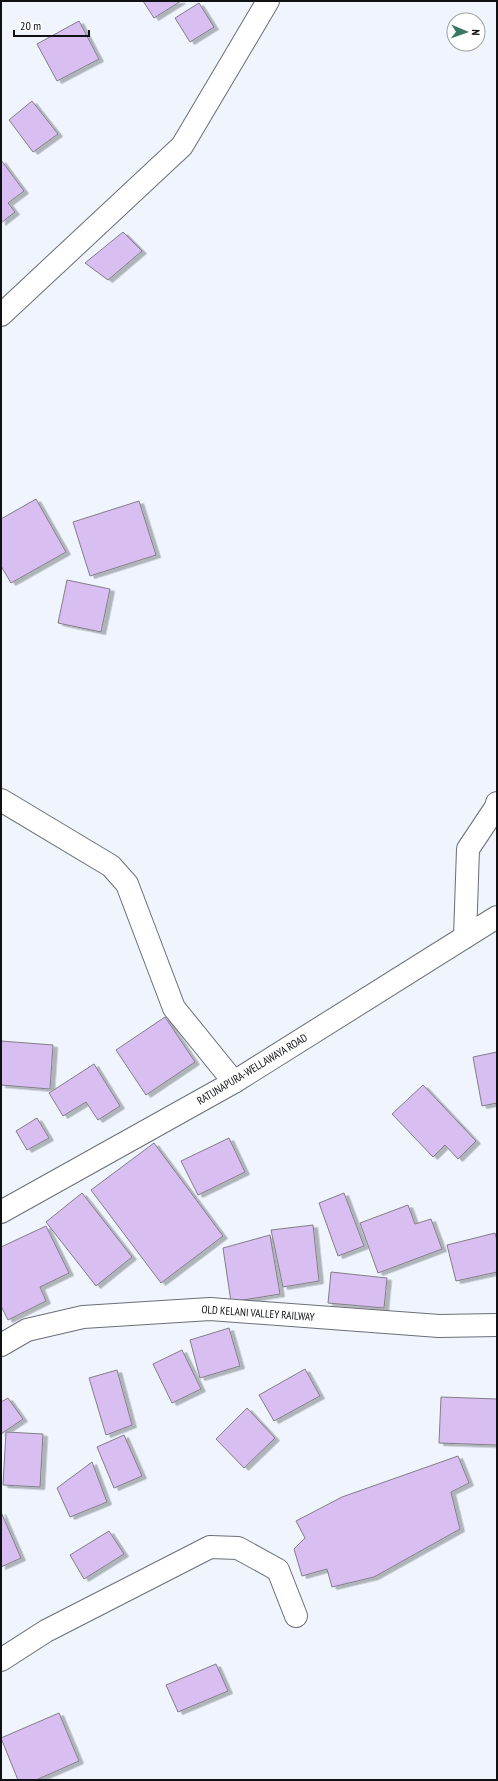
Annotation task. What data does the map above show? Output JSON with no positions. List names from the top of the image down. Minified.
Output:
{"streets":{"main road":["RATUNAPURA-WELLAWAYA ROAD","OLD KELANI VALLEY RAILWAY"]},"scale_bar":"20 m","north":"right"}
